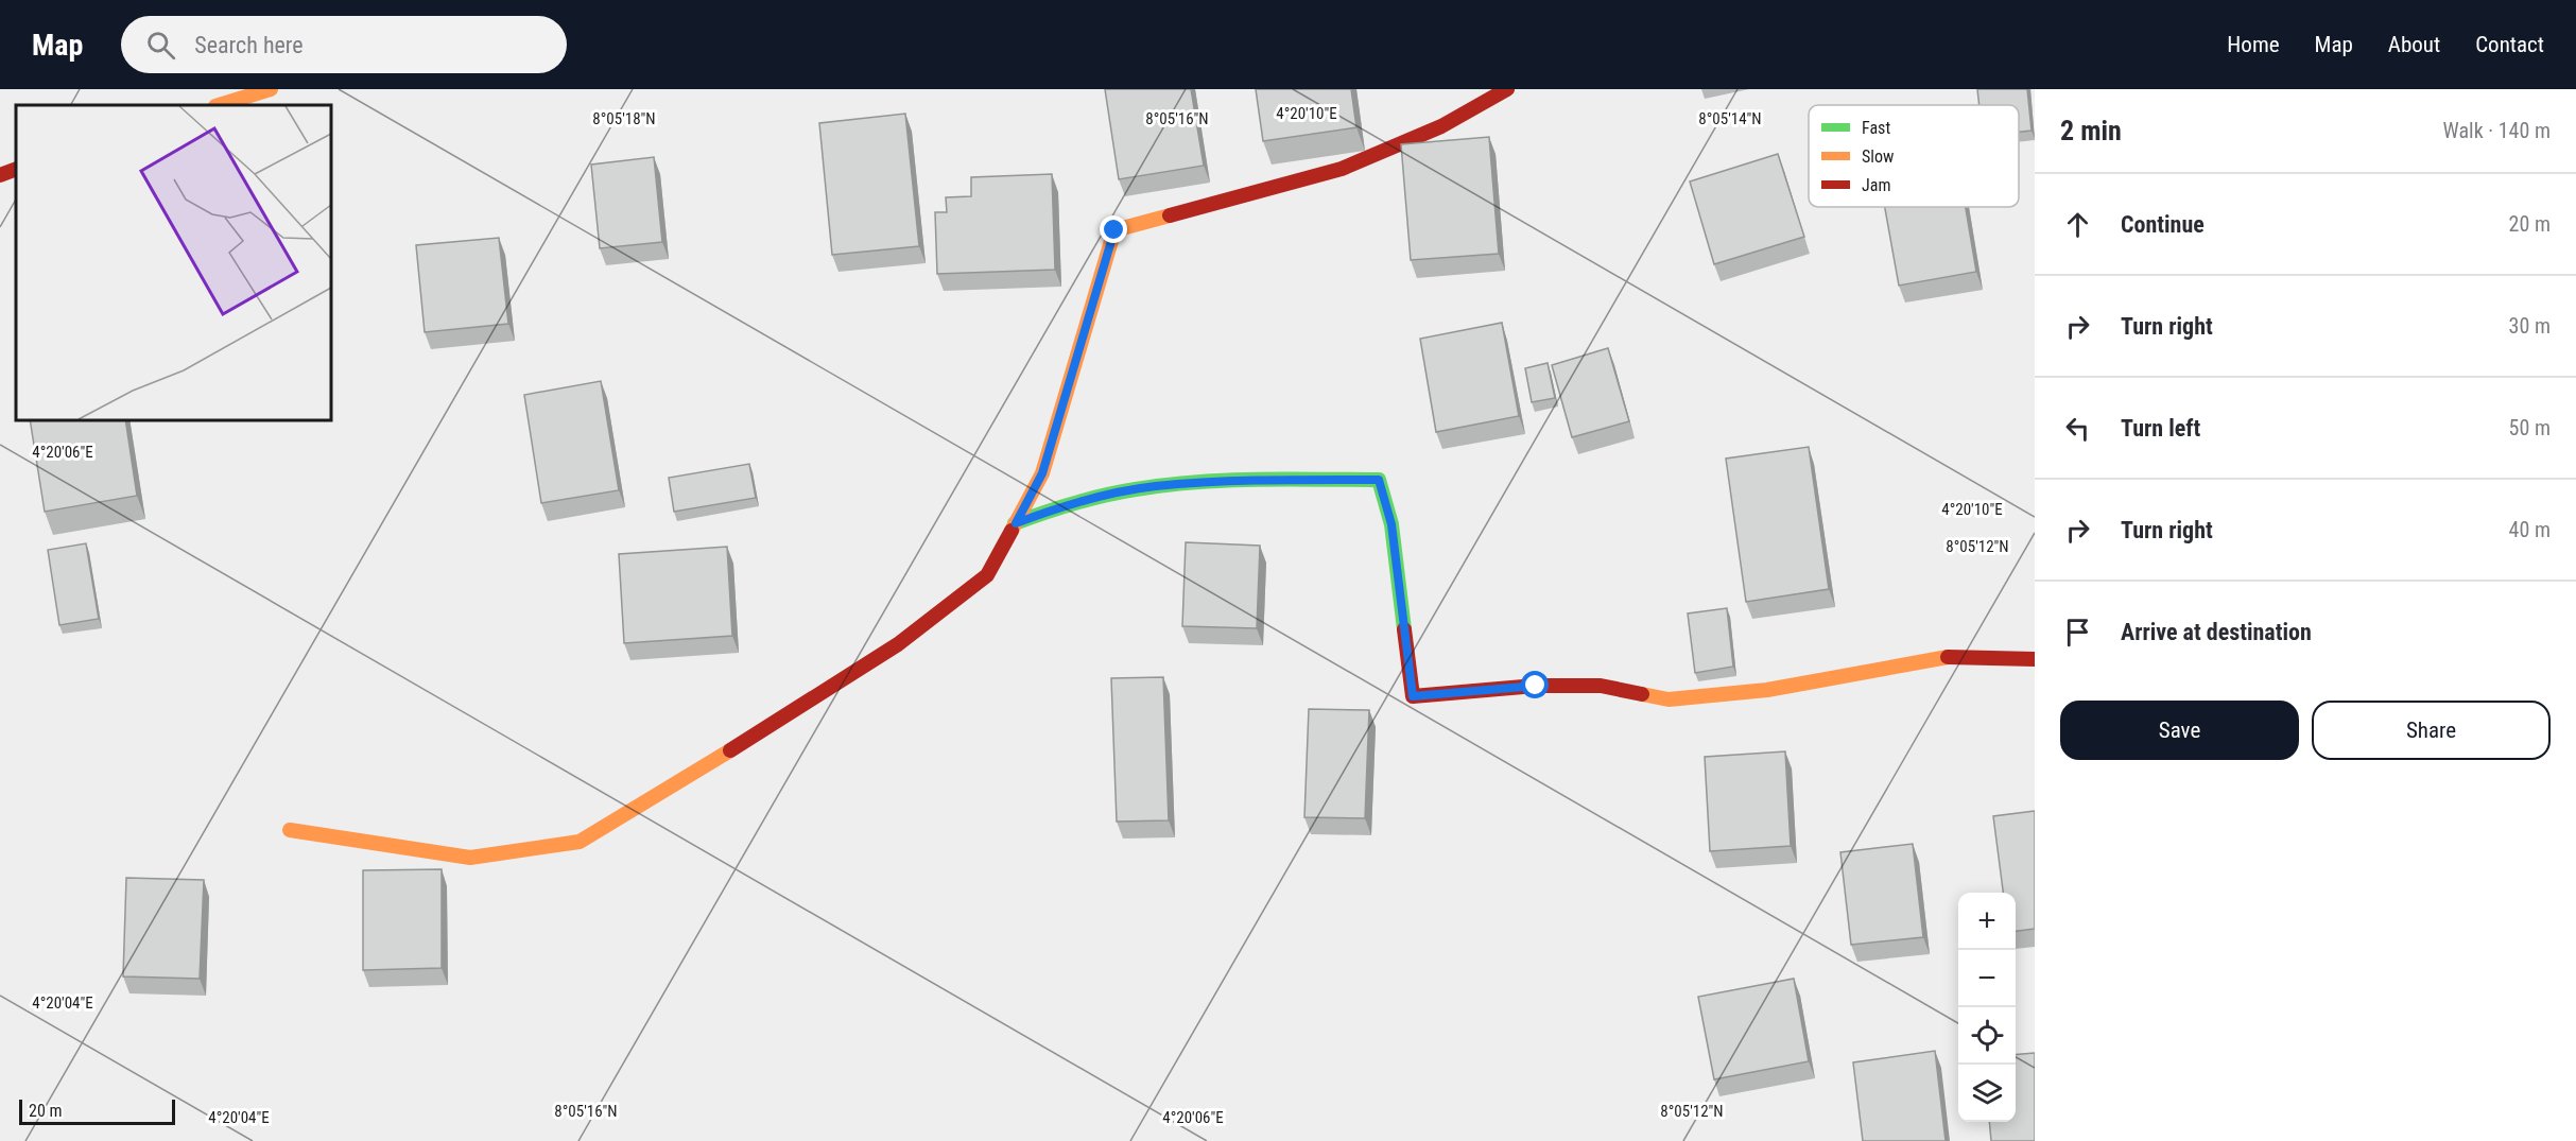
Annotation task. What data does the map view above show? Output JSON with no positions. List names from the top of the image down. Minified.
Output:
{"legend":["Fast","Slow","Jam"],"scale_bar":"20 m","page":{"header":"Map","search":"Search here","nav":["Home","Map","About","Contact"],"heading":["2 min","Walk · 140 m"],"list":[["Continue","20 m"],["Turn right","30 m"],["Turn left","50 m"],["Turn right","40 m"],"Arrive at destination"],"buttons":["Save","Share"],"map_buttons":["+","−"],"scale":"20 m"},"coordinates":["4°20'10\"E","8°05'18\"N","8°05'16\"N","8°05'14\"N","4°20'06\"E","8°05'12\"N","4°20'04\"E"]}
